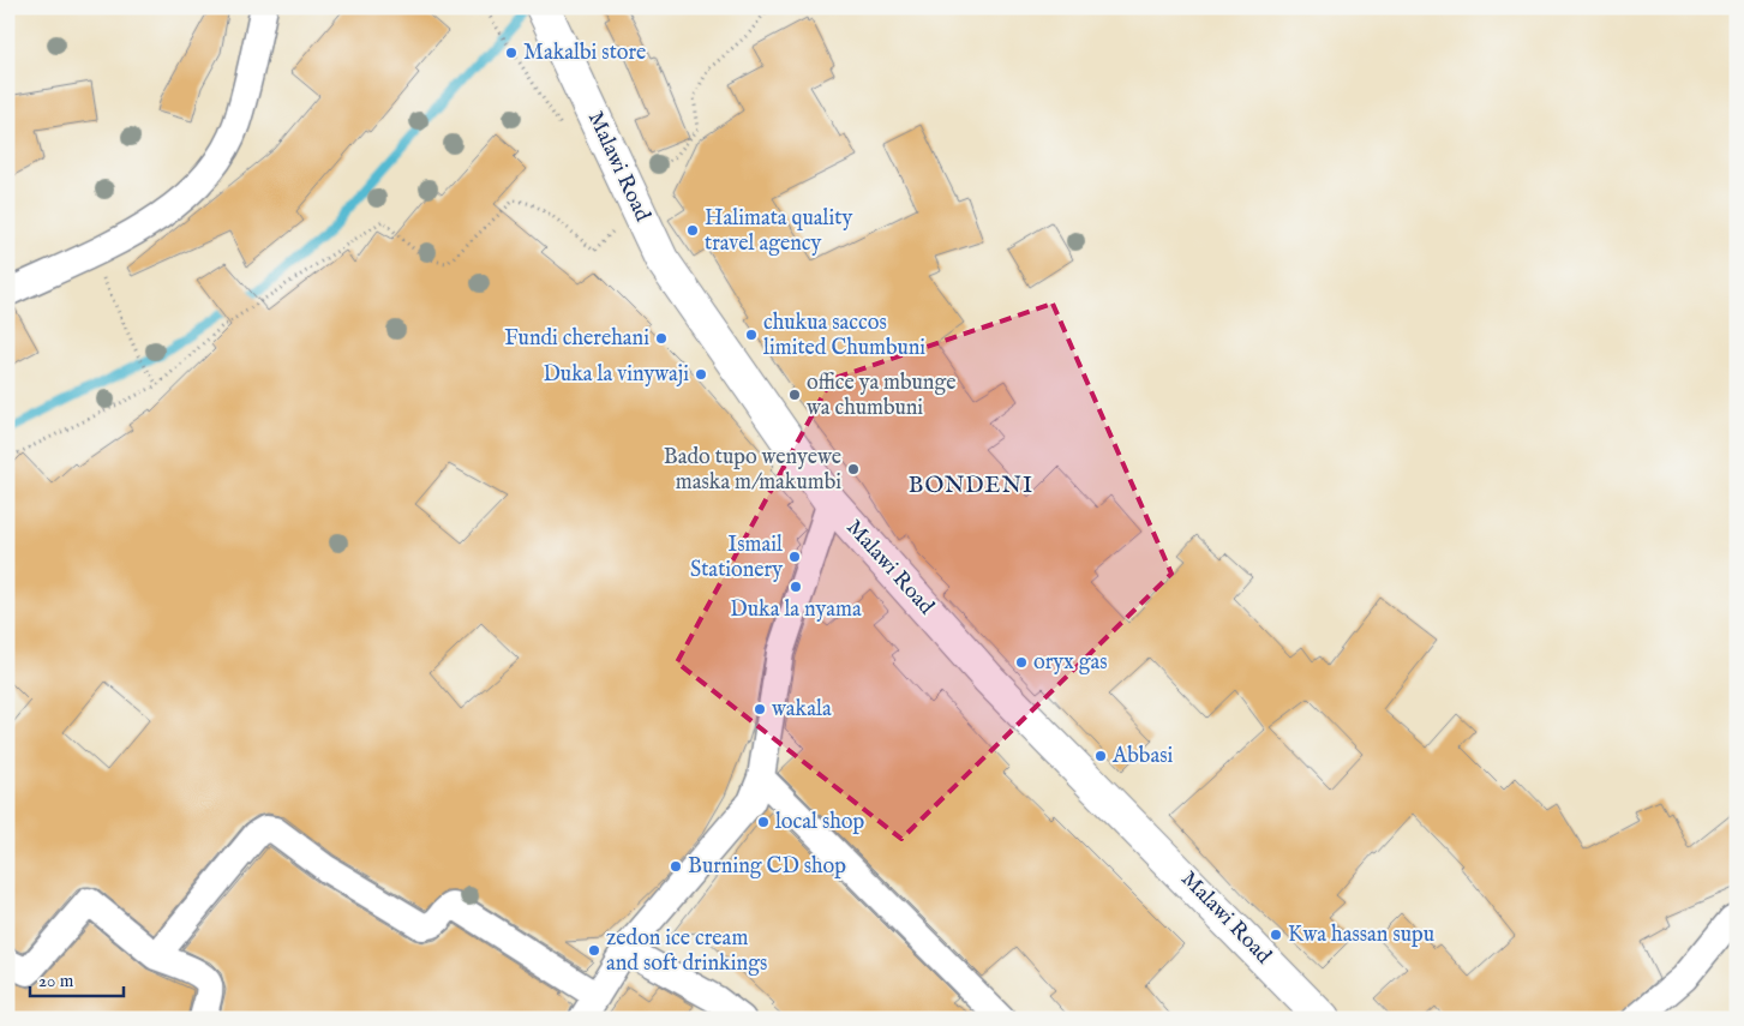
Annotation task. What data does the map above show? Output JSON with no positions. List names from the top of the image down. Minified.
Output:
{"streets":{"main road":["Malawi Road"]},"districts":["BONDENI"],"places":["Makalbi store","Halimata quality travel agency","chukua saccos limited Chumbuni","Fundi cherehani","Duka la vinywaji","office ya mbunge wa chumbuni","Bado tupo wenyewe maska m/makumbi","Ismail Stationery","Duka la nyama","oryx gas","wakala","Abbasi","local shop","Burning CD shop","Kwa hassan supu","zedon ice cream and soft drinkings"],"scale_bar":"20 m"}
